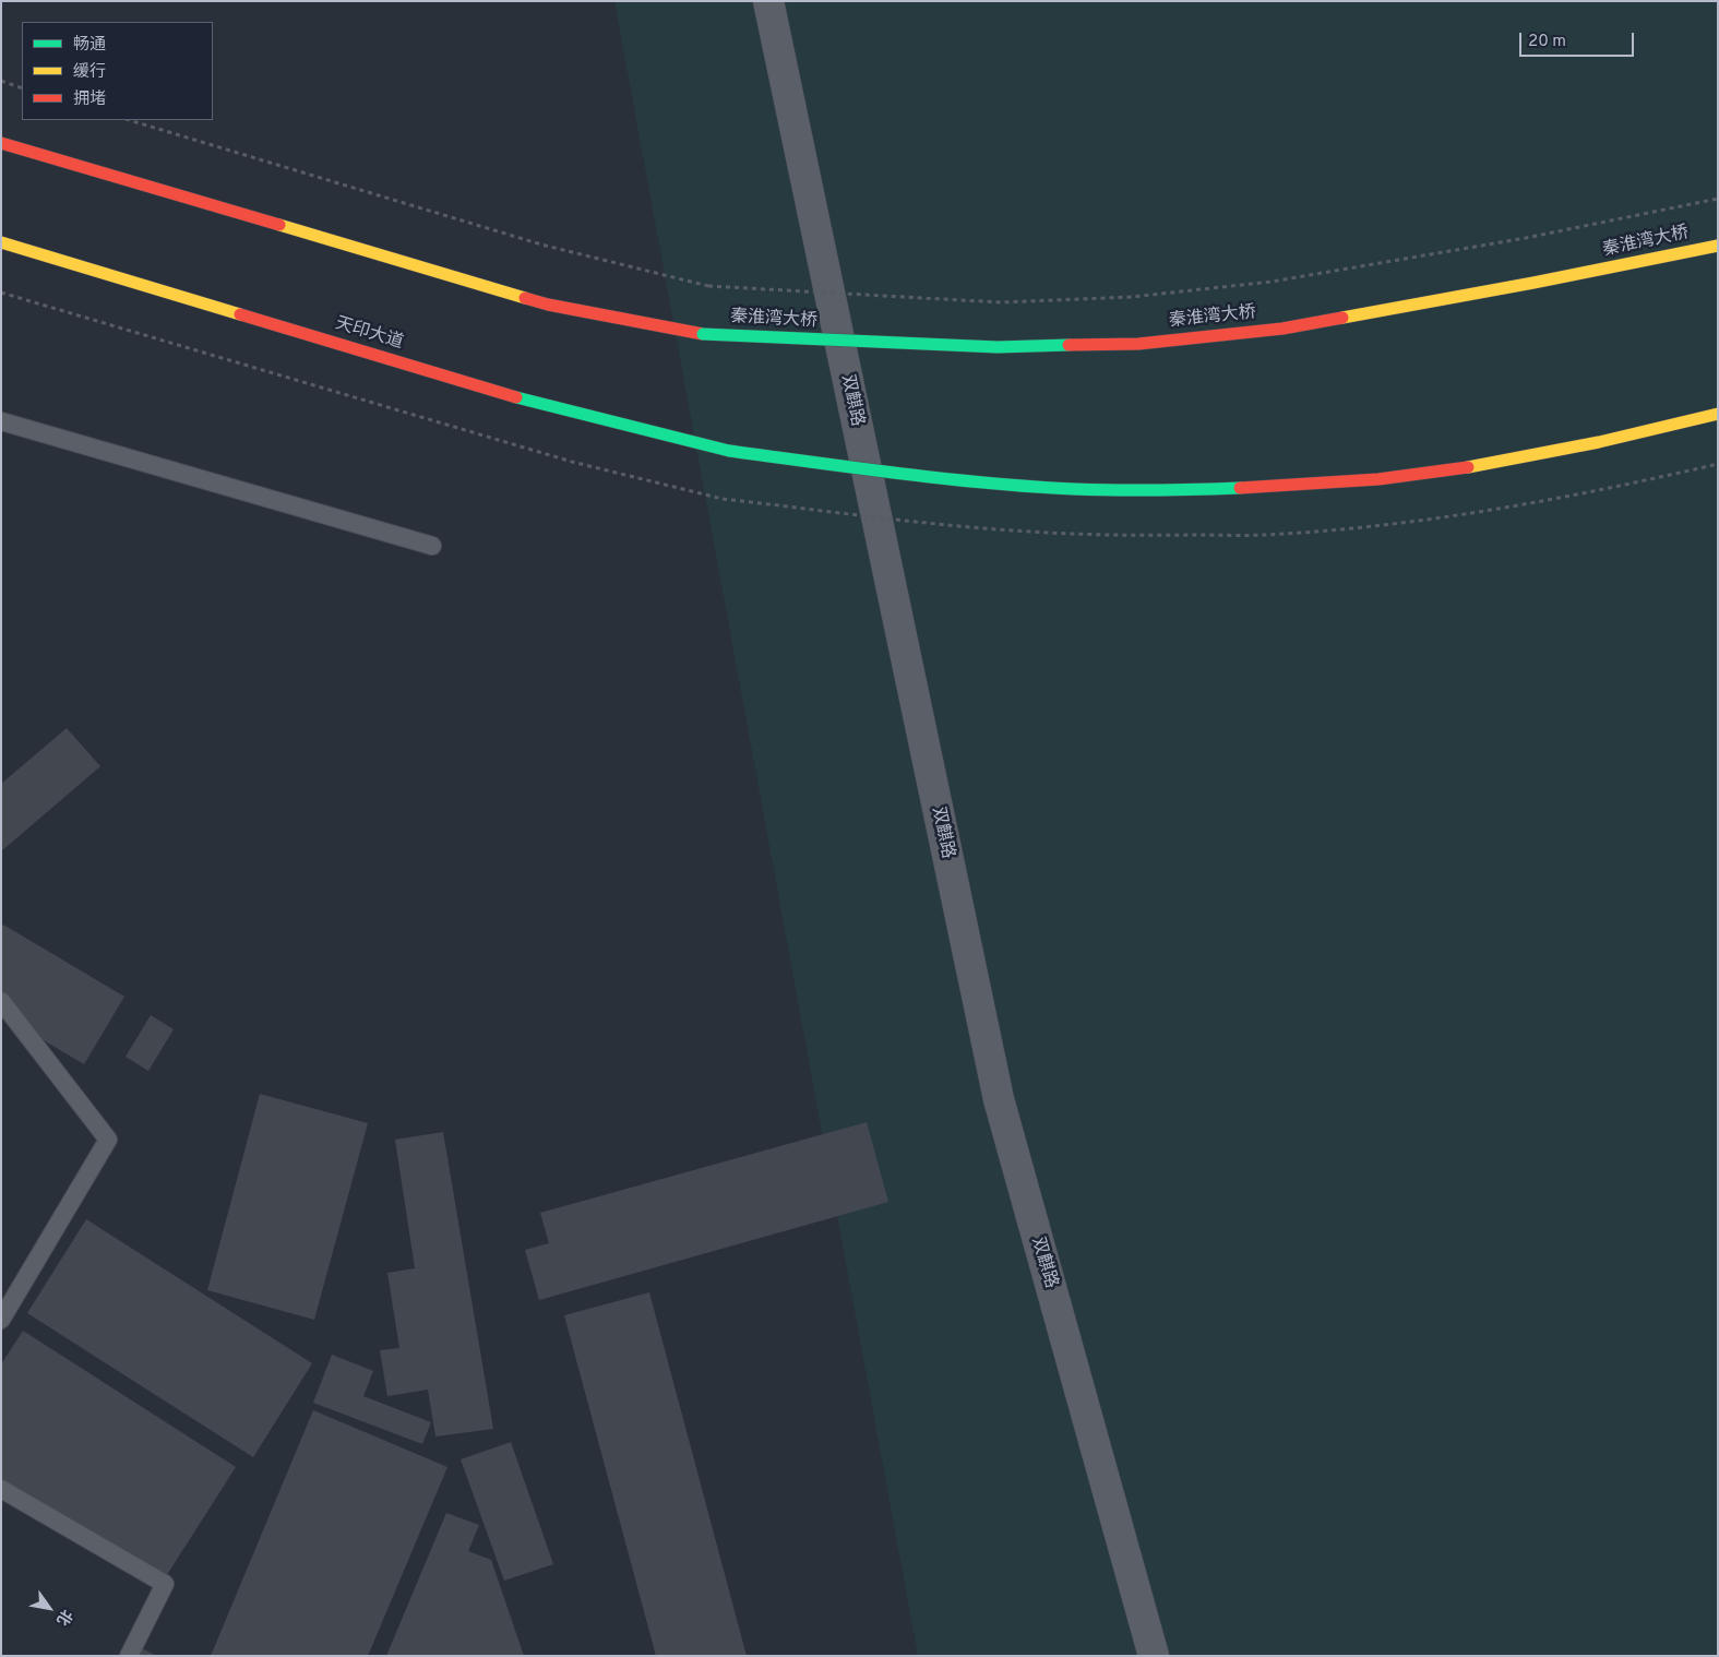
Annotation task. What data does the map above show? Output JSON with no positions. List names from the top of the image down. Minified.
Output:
{"streets":{"main road":["秦淮湾大桥","天印大道"],"street":["双麒路"]},"legend":["畅通","缓行","拥堵"],"scale_bar":"20 m","north":"bottom right"}
